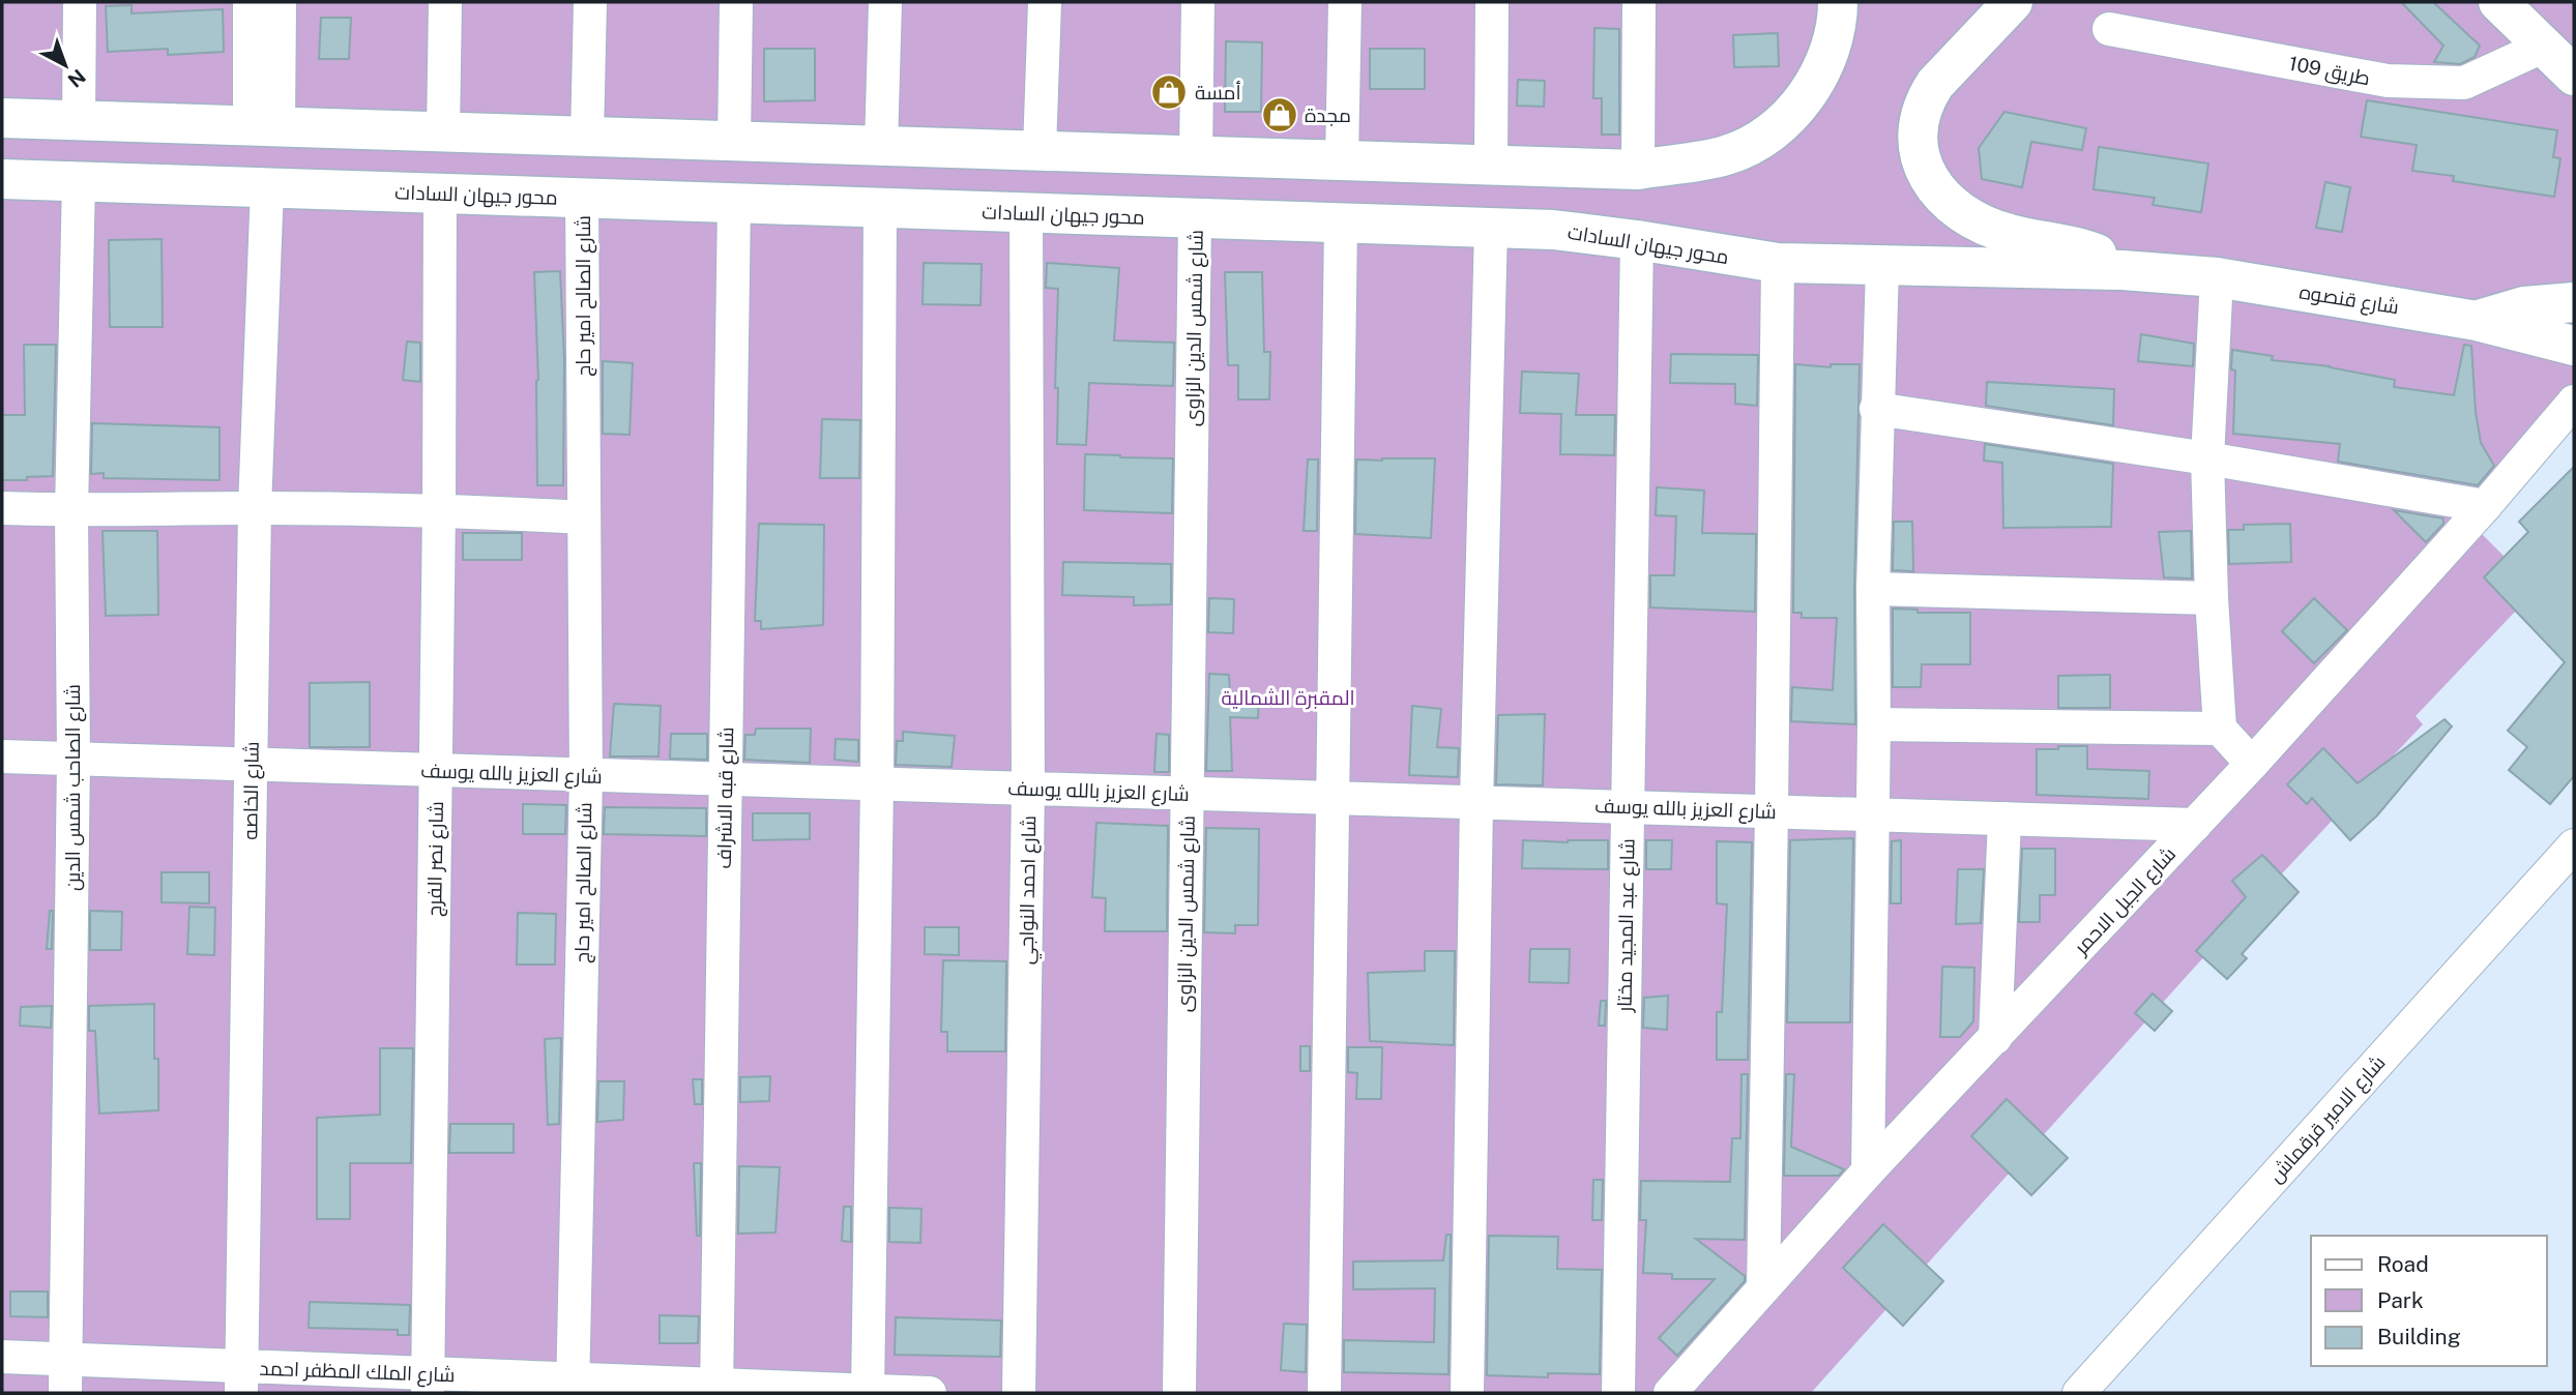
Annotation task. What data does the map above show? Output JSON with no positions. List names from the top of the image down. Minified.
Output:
{"streets":{"main road":["محور جيهان السادات","شارع قنصوه"],"street":["طريق 109","شارع الصالح امير حاج","شارع شمس الدين الزاوى","شارع العزيز بالله يوسف","شارع الصاحب شمس الدين","شارع الخاصه","شارع قبه الاشراف","شارع نصر الفرج","شارع احمد النواجي","شارع الجبل الاحمر","شارع عبد المجيد مختار","شارع الامير قرقماش","شارع الملك المظفر احمد"]},"crossings":[["محور جيهان السادات","شارع الصالح امير حاج"],["محور جيهان السادات","شارع قنصوه"],["محور جيهان السادات","شارع شمس الدين الزاوى"],["محور جيهان السادات","شارع الصاحب شمس الدين"],["محور جيهان السادات","شارع الخاصه"],["محور جيهان السادات","شارع قبه الاشراف"],["محور جيهان السادات","شارع نصر الفرج"],["محور جيهان السادات","شارع احمد النواجي"],["محور جيهان السادات","شارع عبد المجيد مختار"],["شارع الصالح امير حاج","شارع العزيز بالله يوسف"],["شارع الصالح امير حاج","شارع الملك المظفر احمد"],["شارع شمس الدين الزاوى","شارع العزيز بالله يوسف"],["شارع العزيز بالله يوسف","شارع الصاحب شمس الدين"],["شارع العزيز بالله يوسف","شارع الخاصه"],["شارع العزيز بالله يوسف","شارع قبه الاشراف"],["شارع العزيز بالله يوسف","شارع نصر الفرج"],["شارع العزيز بالله يوسف","شارع احمد النواجي"],["شارع العزيز بالله يوسف","شارع الجبل الاحمر"],["شارع العزيز بالله يوسف","شارع عبد المجيد مختار"],["شارع الصاحب شمس الدين","شارع الملك المظفر احمد"],["شارع الخاصه","شارع الملك المظفر احمد"],["شارع قبه الاشراف","شارع الملك المظفر احمد"],["شارع نصر الفرج","شارع الملك المظفر احمد"]],"parks":["المقبرة الشمالية"],"places":{"shop":["أمسة","مجدة"]},"legend":["Road","Park","Building"],"north":"bottom right"}
